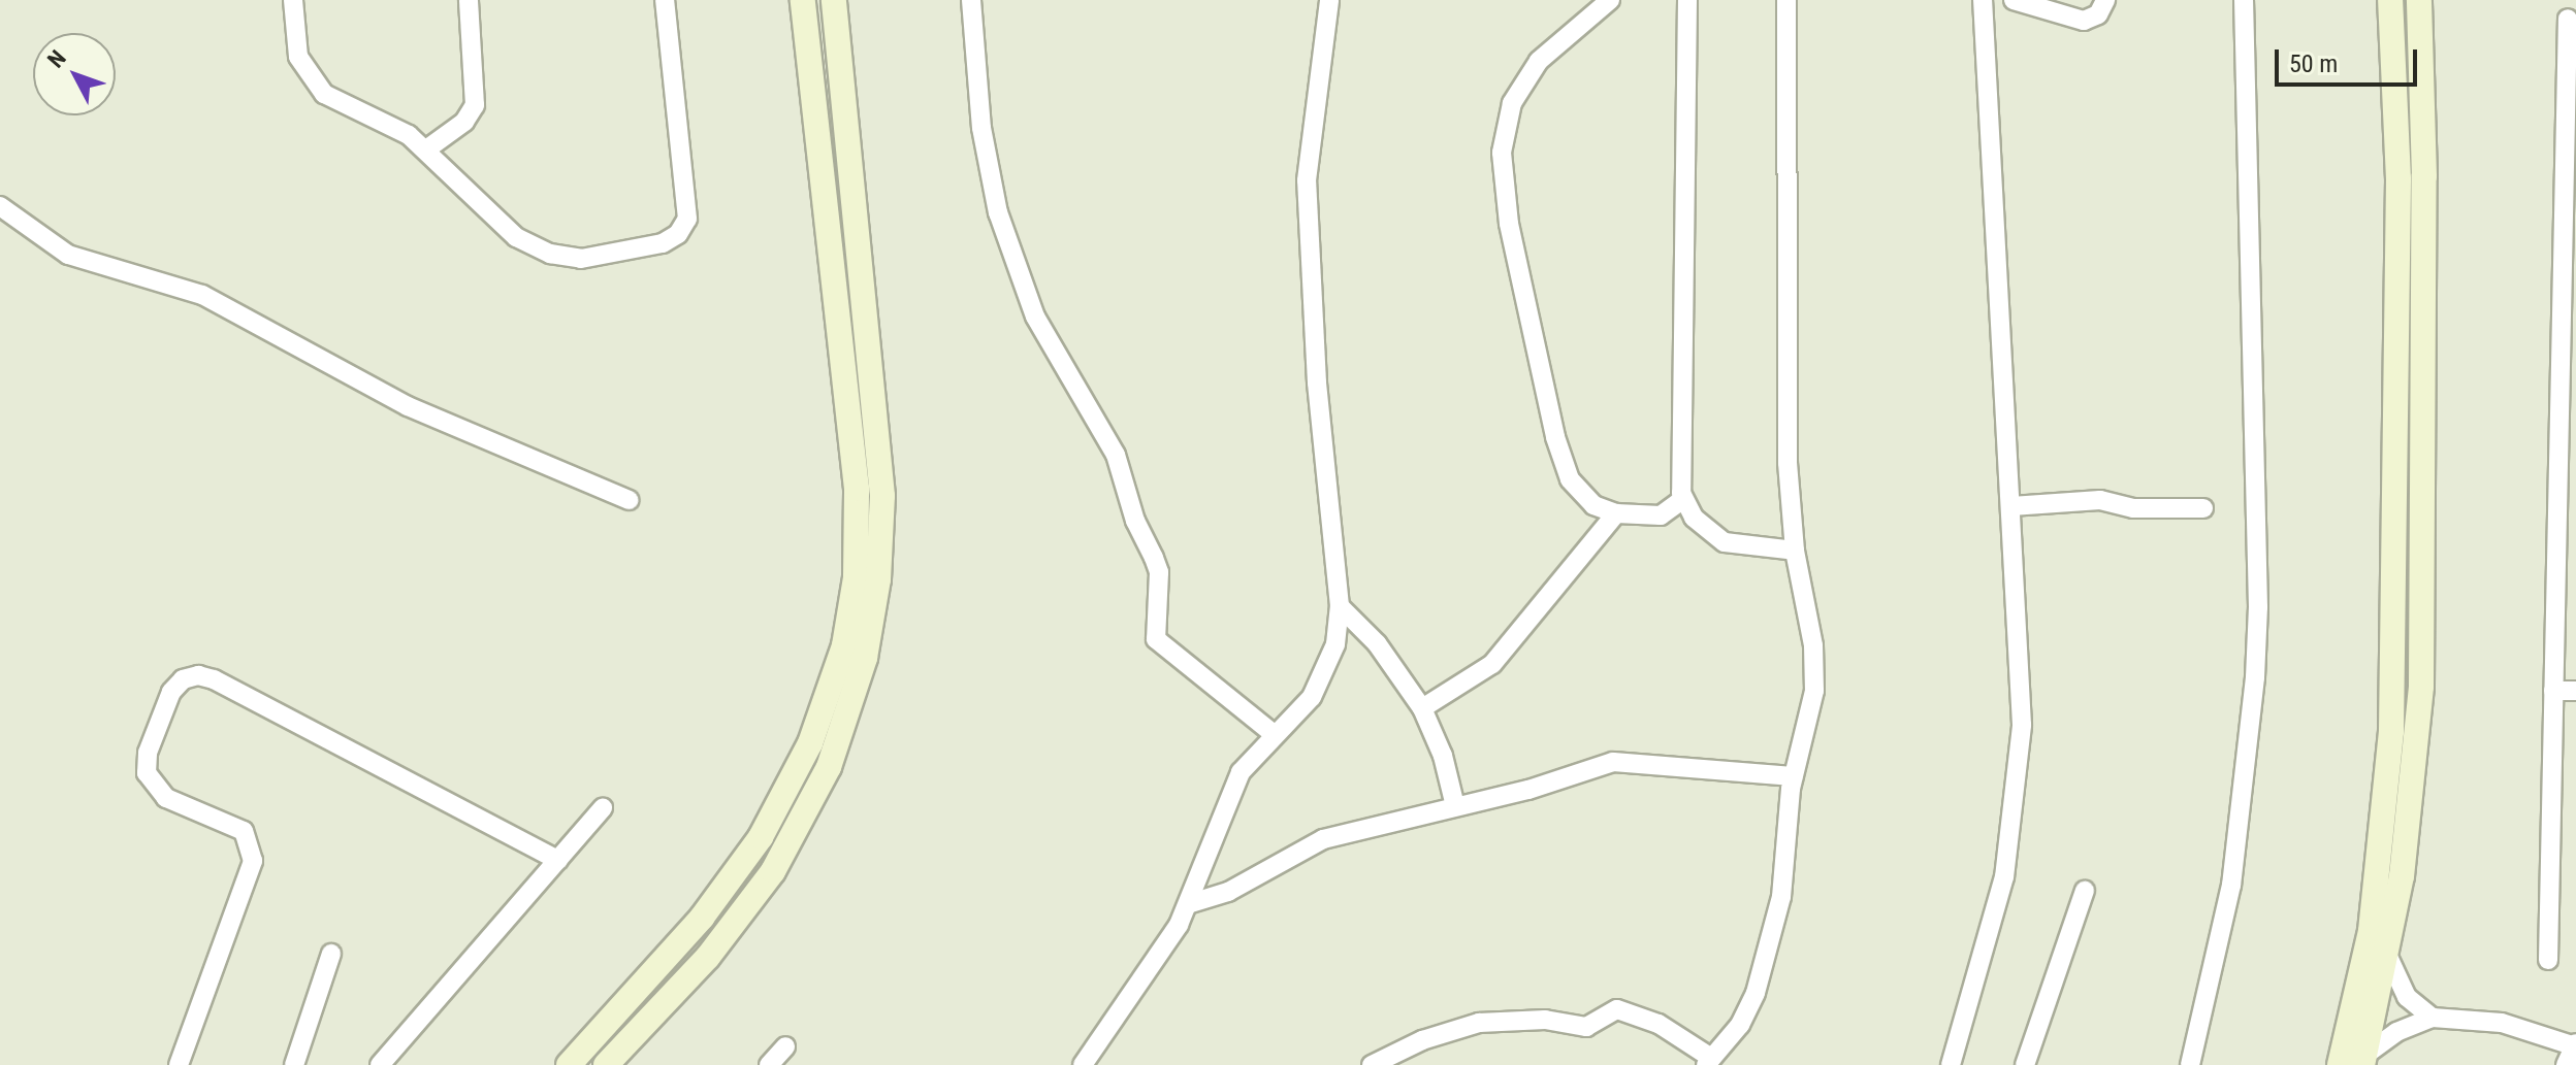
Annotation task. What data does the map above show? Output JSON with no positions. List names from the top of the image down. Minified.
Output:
{"scale_bar":"50 m","north":"top left"}
